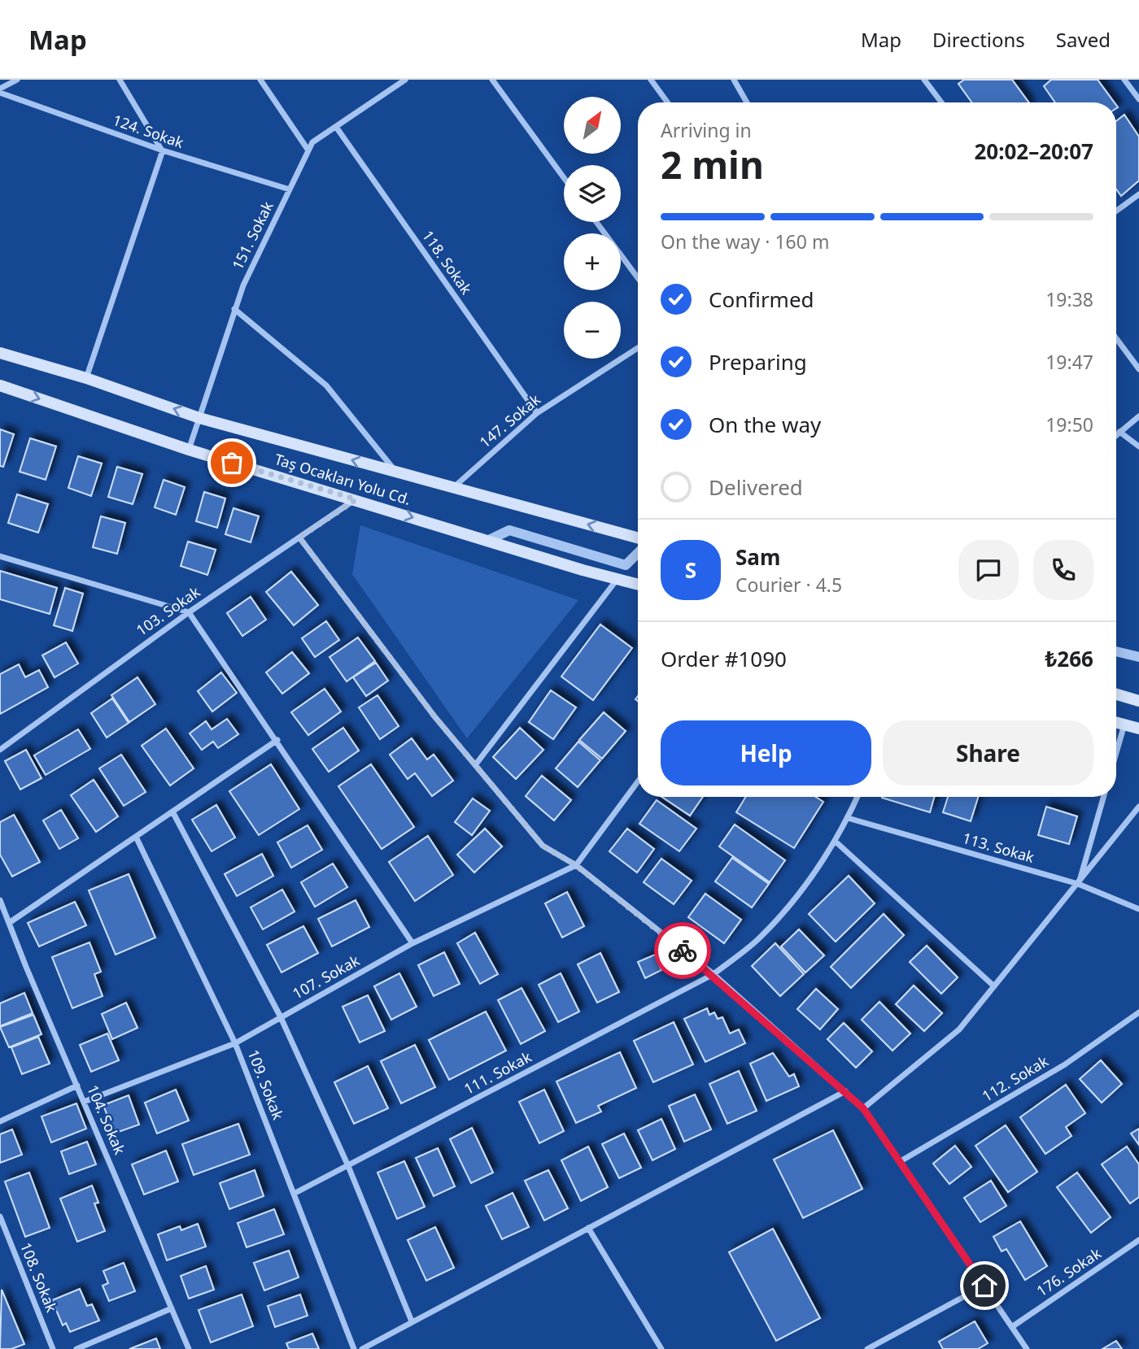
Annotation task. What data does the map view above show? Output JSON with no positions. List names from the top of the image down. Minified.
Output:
{"streets":{"main road":["Taş Ocakları Yolu Cd."],"street":["124. Sokak","151. Sokak","118. Sokak","147. Sokak","103. Sokak","113. Sokak","107. Sokak","111. Sokak","112. Sokak","109. Sokak","104. Sokak","176. Sokak","108. Sokak"]},"crossings":[["124. Sokak","151. Sokak"],["151. Sokak","118. Sokak"],["151. Sokak","Taş Ocakları Yolu Cd."],["118. Sokak","147. Sokak"],["147. Sokak","Taş Ocakları Yolu Cd."],["Taş Ocakları Yolu Cd.","103. Sokak"],["113. Sokak","111. Sokak"],["107. Sokak","109. Sokak"],["107. Sokak","104. Sokak"],["111. Sokak","109. Sokak"]],"north":"top right","page":{"header":"Map","nav":["Map","Directions","Saved"],"map_buttons":["+","−"],"heading":["2 min","Arriving in","20:02–20:07"],"panel":["Sam","Courier · 4.5","Order #1090","₺266"],"bar":"On the way · 160 m","list":[["Confirmed","19:38"],["Preparing","19:47"],["On the way","19:50"],"Delivered"],"round":"S","buttons":["Help","Share"]}}
